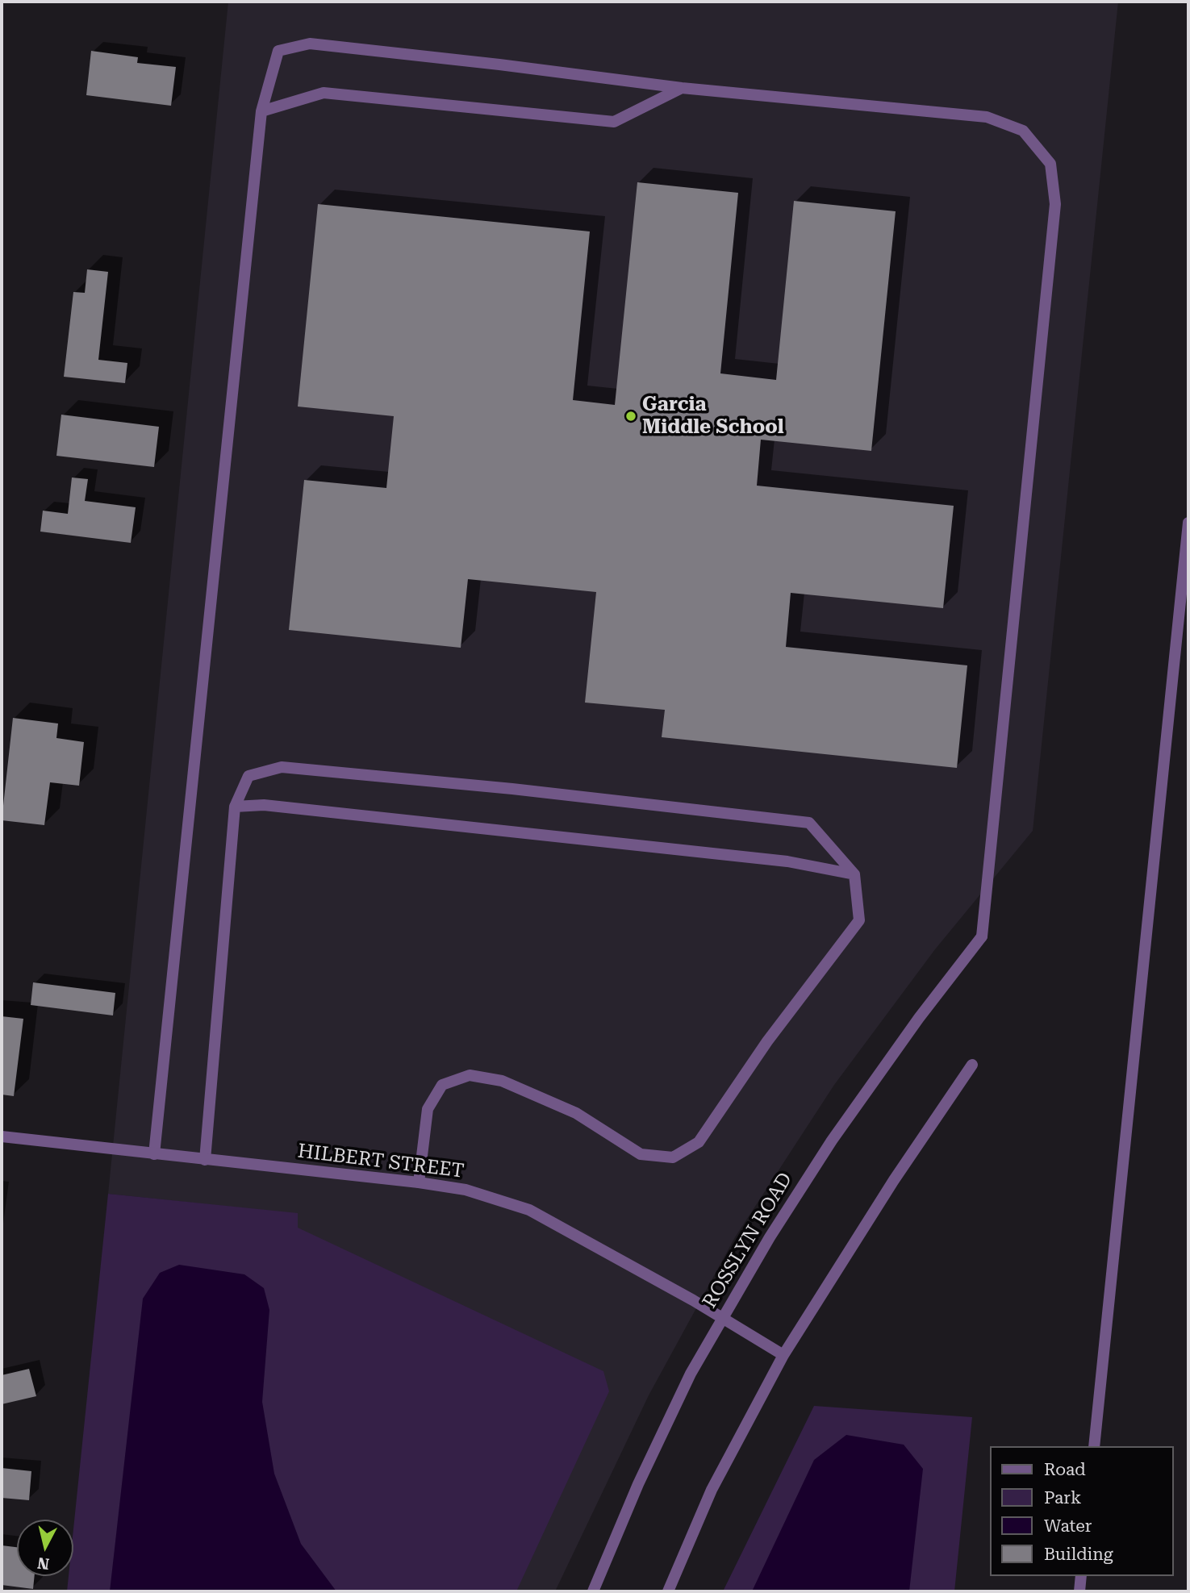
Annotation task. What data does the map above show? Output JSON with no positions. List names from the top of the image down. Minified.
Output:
{"streets":{"street":["HILBERT STREET","ROSSLYN ROAD"]},"crossings":[["HILBERT STREET","ROSSLYN ROAD"]],"places":["Garcia Middle School"],"legend":["Road","Park","Water","Building"],"north":"bottom"}
